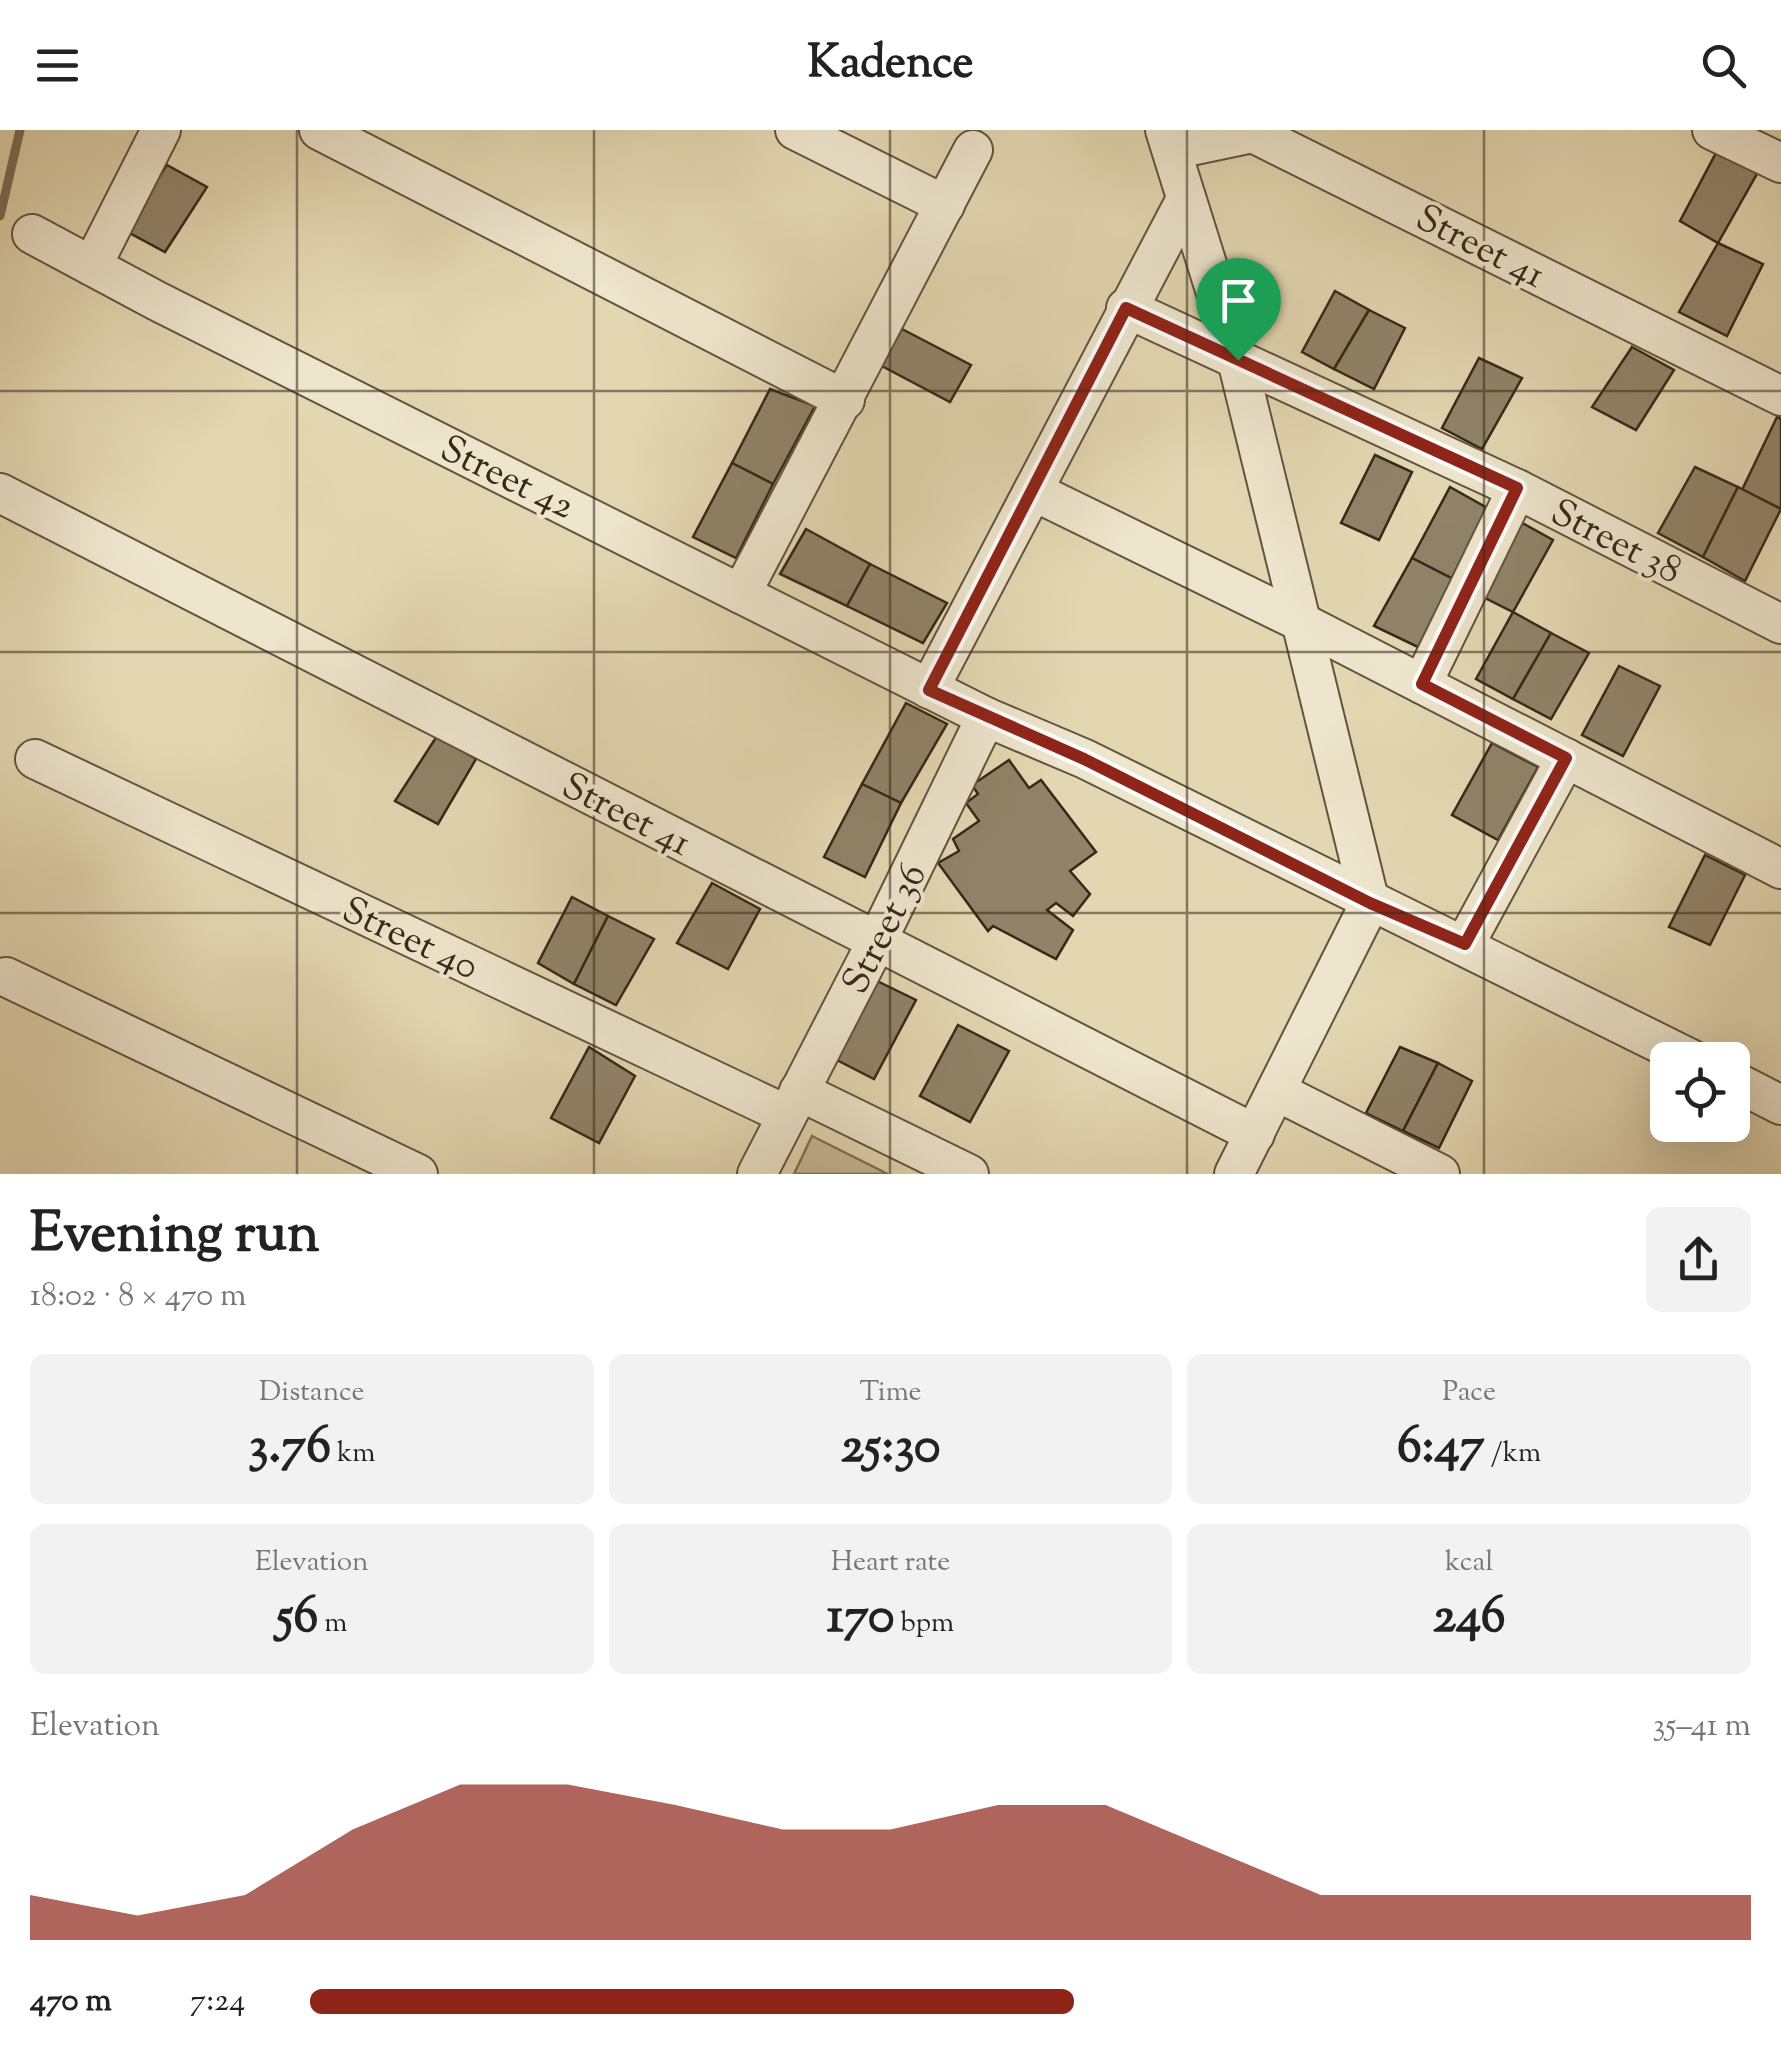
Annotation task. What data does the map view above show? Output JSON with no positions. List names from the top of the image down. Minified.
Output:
{"streets":{"street":["Street 41","Street 42","Street 38","Street 36","Street 40"]},"crossings":[["Street 41","Street 36"],["Street 42","Street 36"],["Street 36","Street 40"]],"page":{"header":"Kadence","heading":["Evening run","18:02 · 8 × 470 m"],"stats":[["Distance","3.76 km"],["Time","25:30"],["Pace","6:47 /km"],["Elevation","56 m"],["Heart rate","170 bpm"],["kcal","246"]],"chart":["Elevation","35–41 m"],"list":[{"name":"470 m","note":"7:24"}]}}
